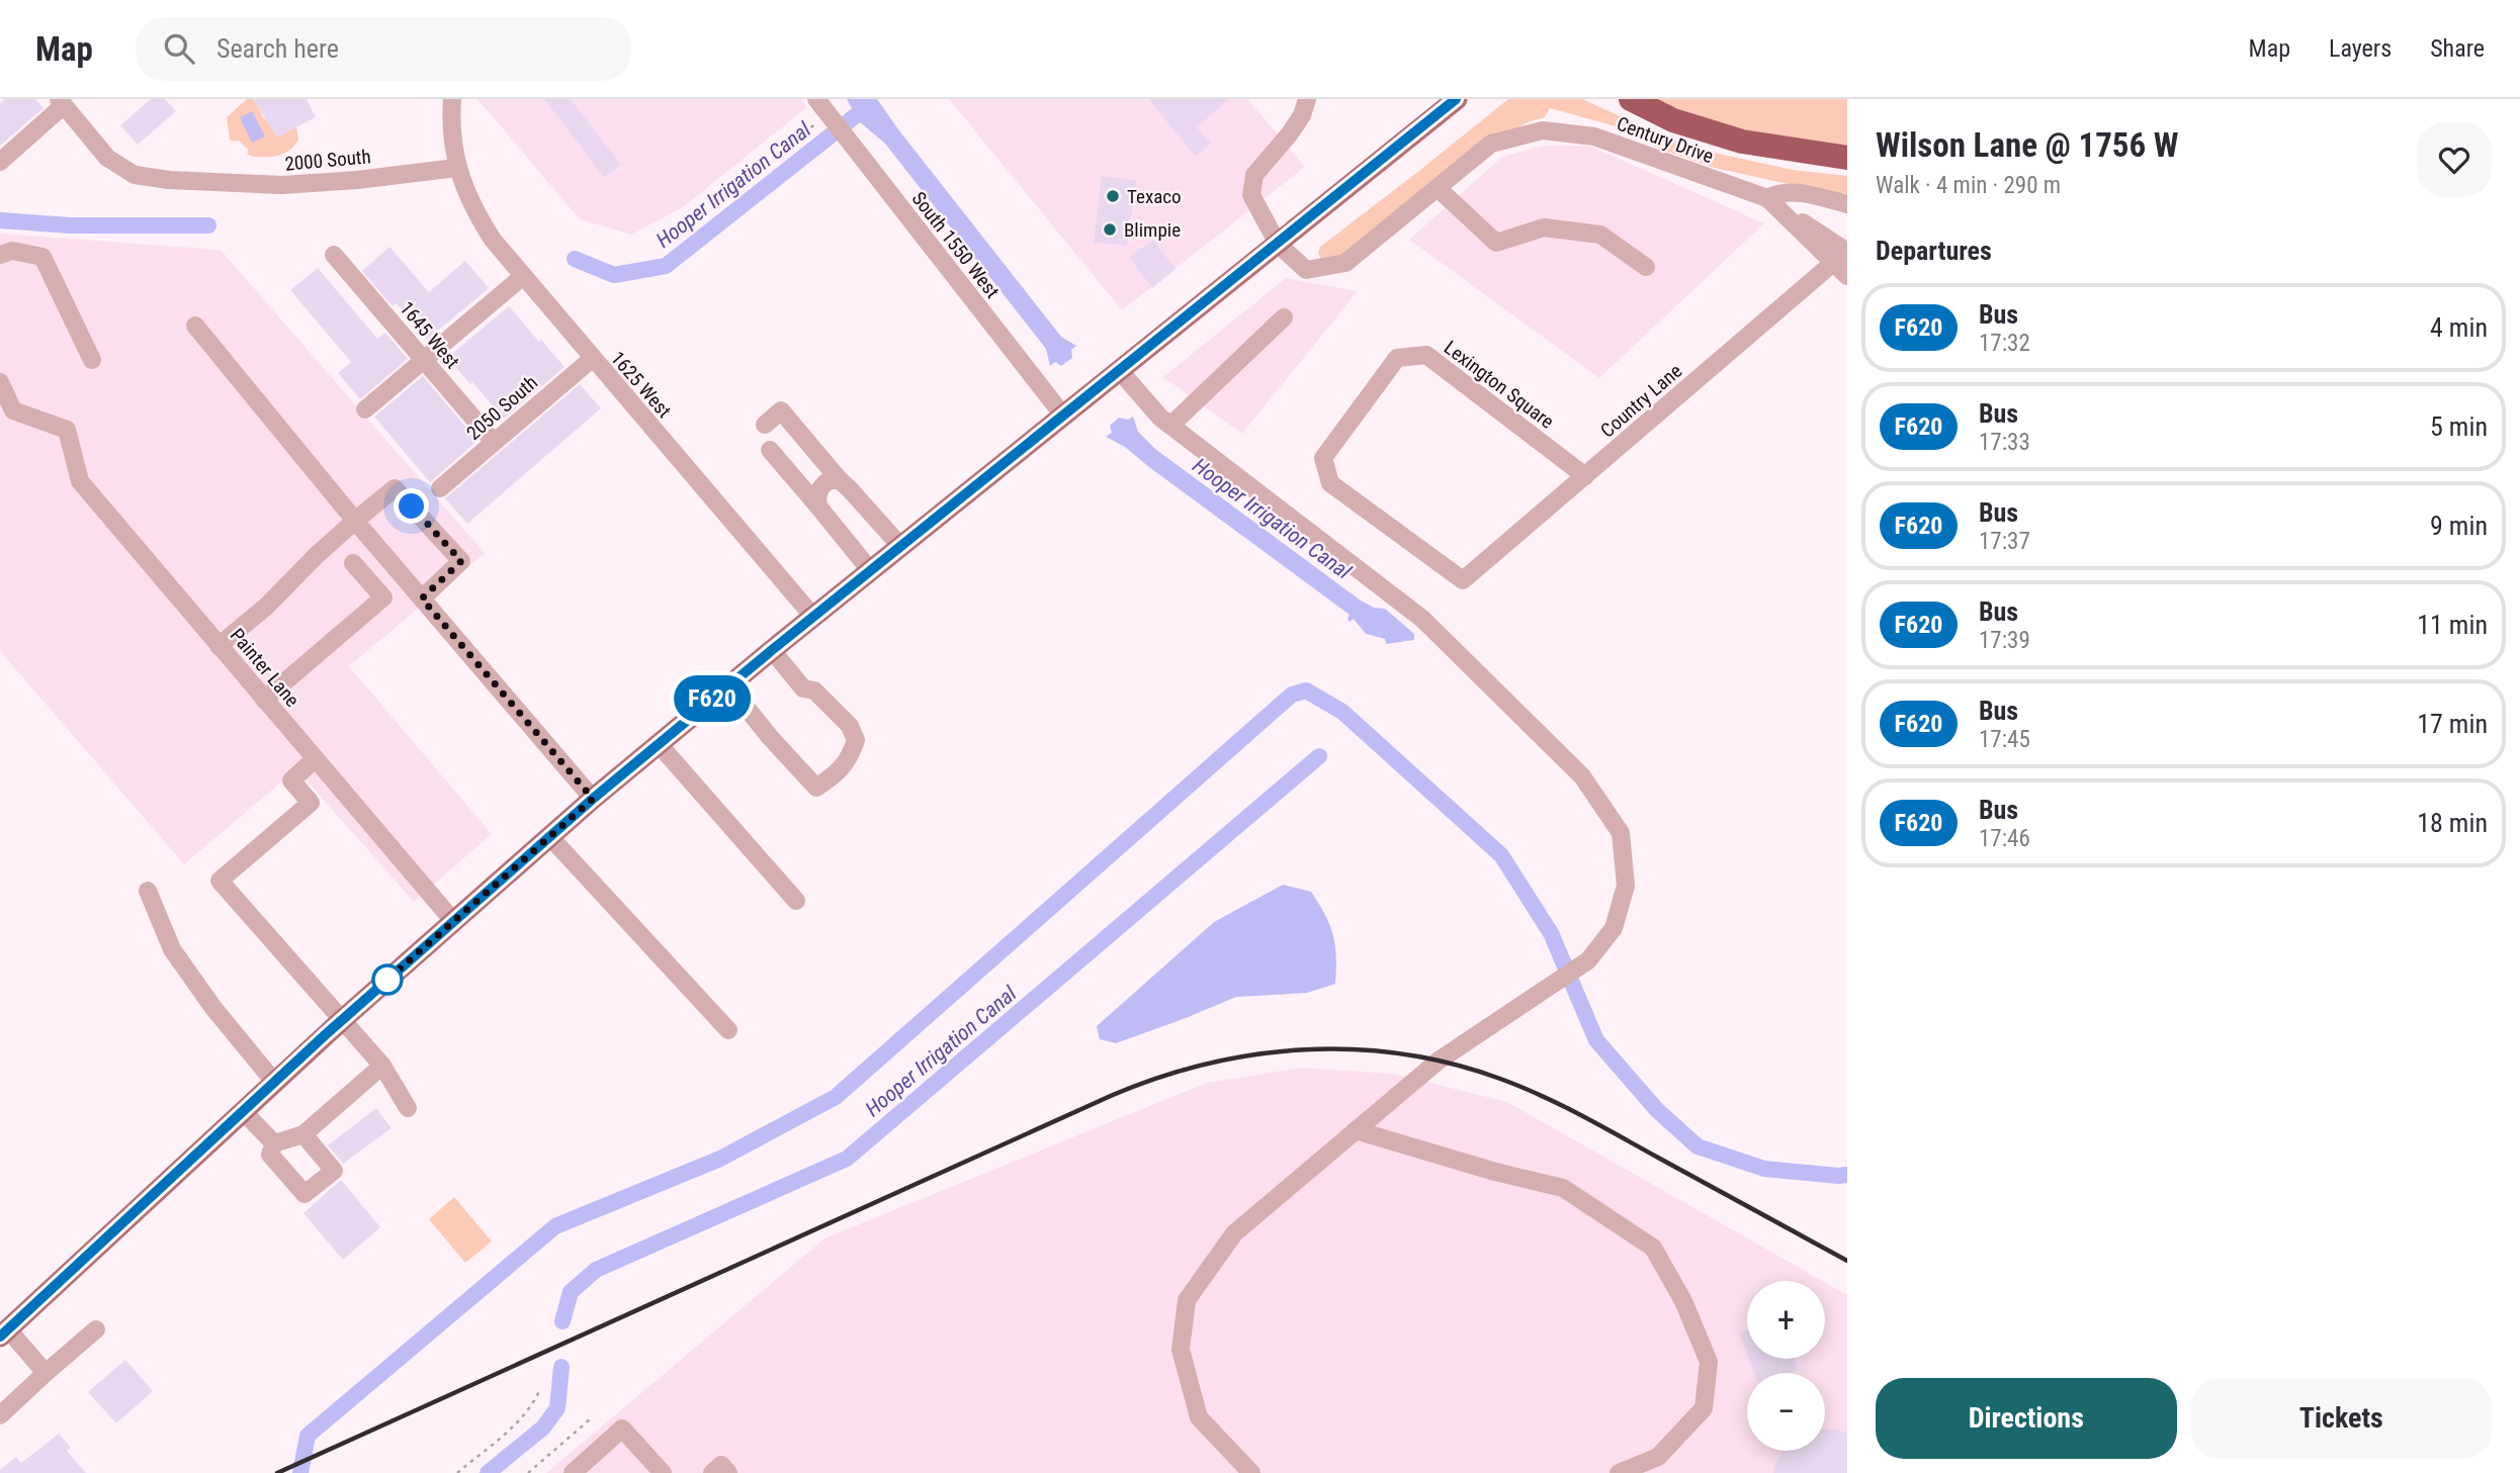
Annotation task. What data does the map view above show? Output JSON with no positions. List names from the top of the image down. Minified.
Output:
{"streets":{"street":["Century Drive","2000 South","South 1550 West","1645 West","1625 West","Lexington Square","Country Lane","2050 South","Painter Lane"]},"crossings":[["Century Drive","Country Lane"],["2000 South","1625 West"],["1645 West","2050 South"],["1625 West","2050 South"],["Lexington Square","Country Lane"]],"water":["Hooper Irrigation Canal"],"places":["Texaco","Blimpie"],"lines":["bus line F620"],"page":{"header":"Map","search":"Search here","nav":["Map","Layers","Share"],"on_map":"F620","heading":[["Wilson Lane @ 1756 W","Walk · 4 min · 290 m"],"Departures"],"list":[{"mark":"F620","name":"Bus","note":"17:32","value":"4 min"},{"mark":"F620","name":"Bus","note":"17:33","value":"5 min"},{"mark":"F620","name":"Bus","note":"17:37","value":"9 min"},{"mark":"F620","name":"Bus","note":"17:39","value":"11 min"},{"mark":"F620","name":"Bus","note":"17:45","value":"17 min"},{"mark":"F620","name":"Bus","note":"17:46","value":"18 min"}],"map_buttons":["+","−"],"buttons":["Directions","Tickets"]}}
